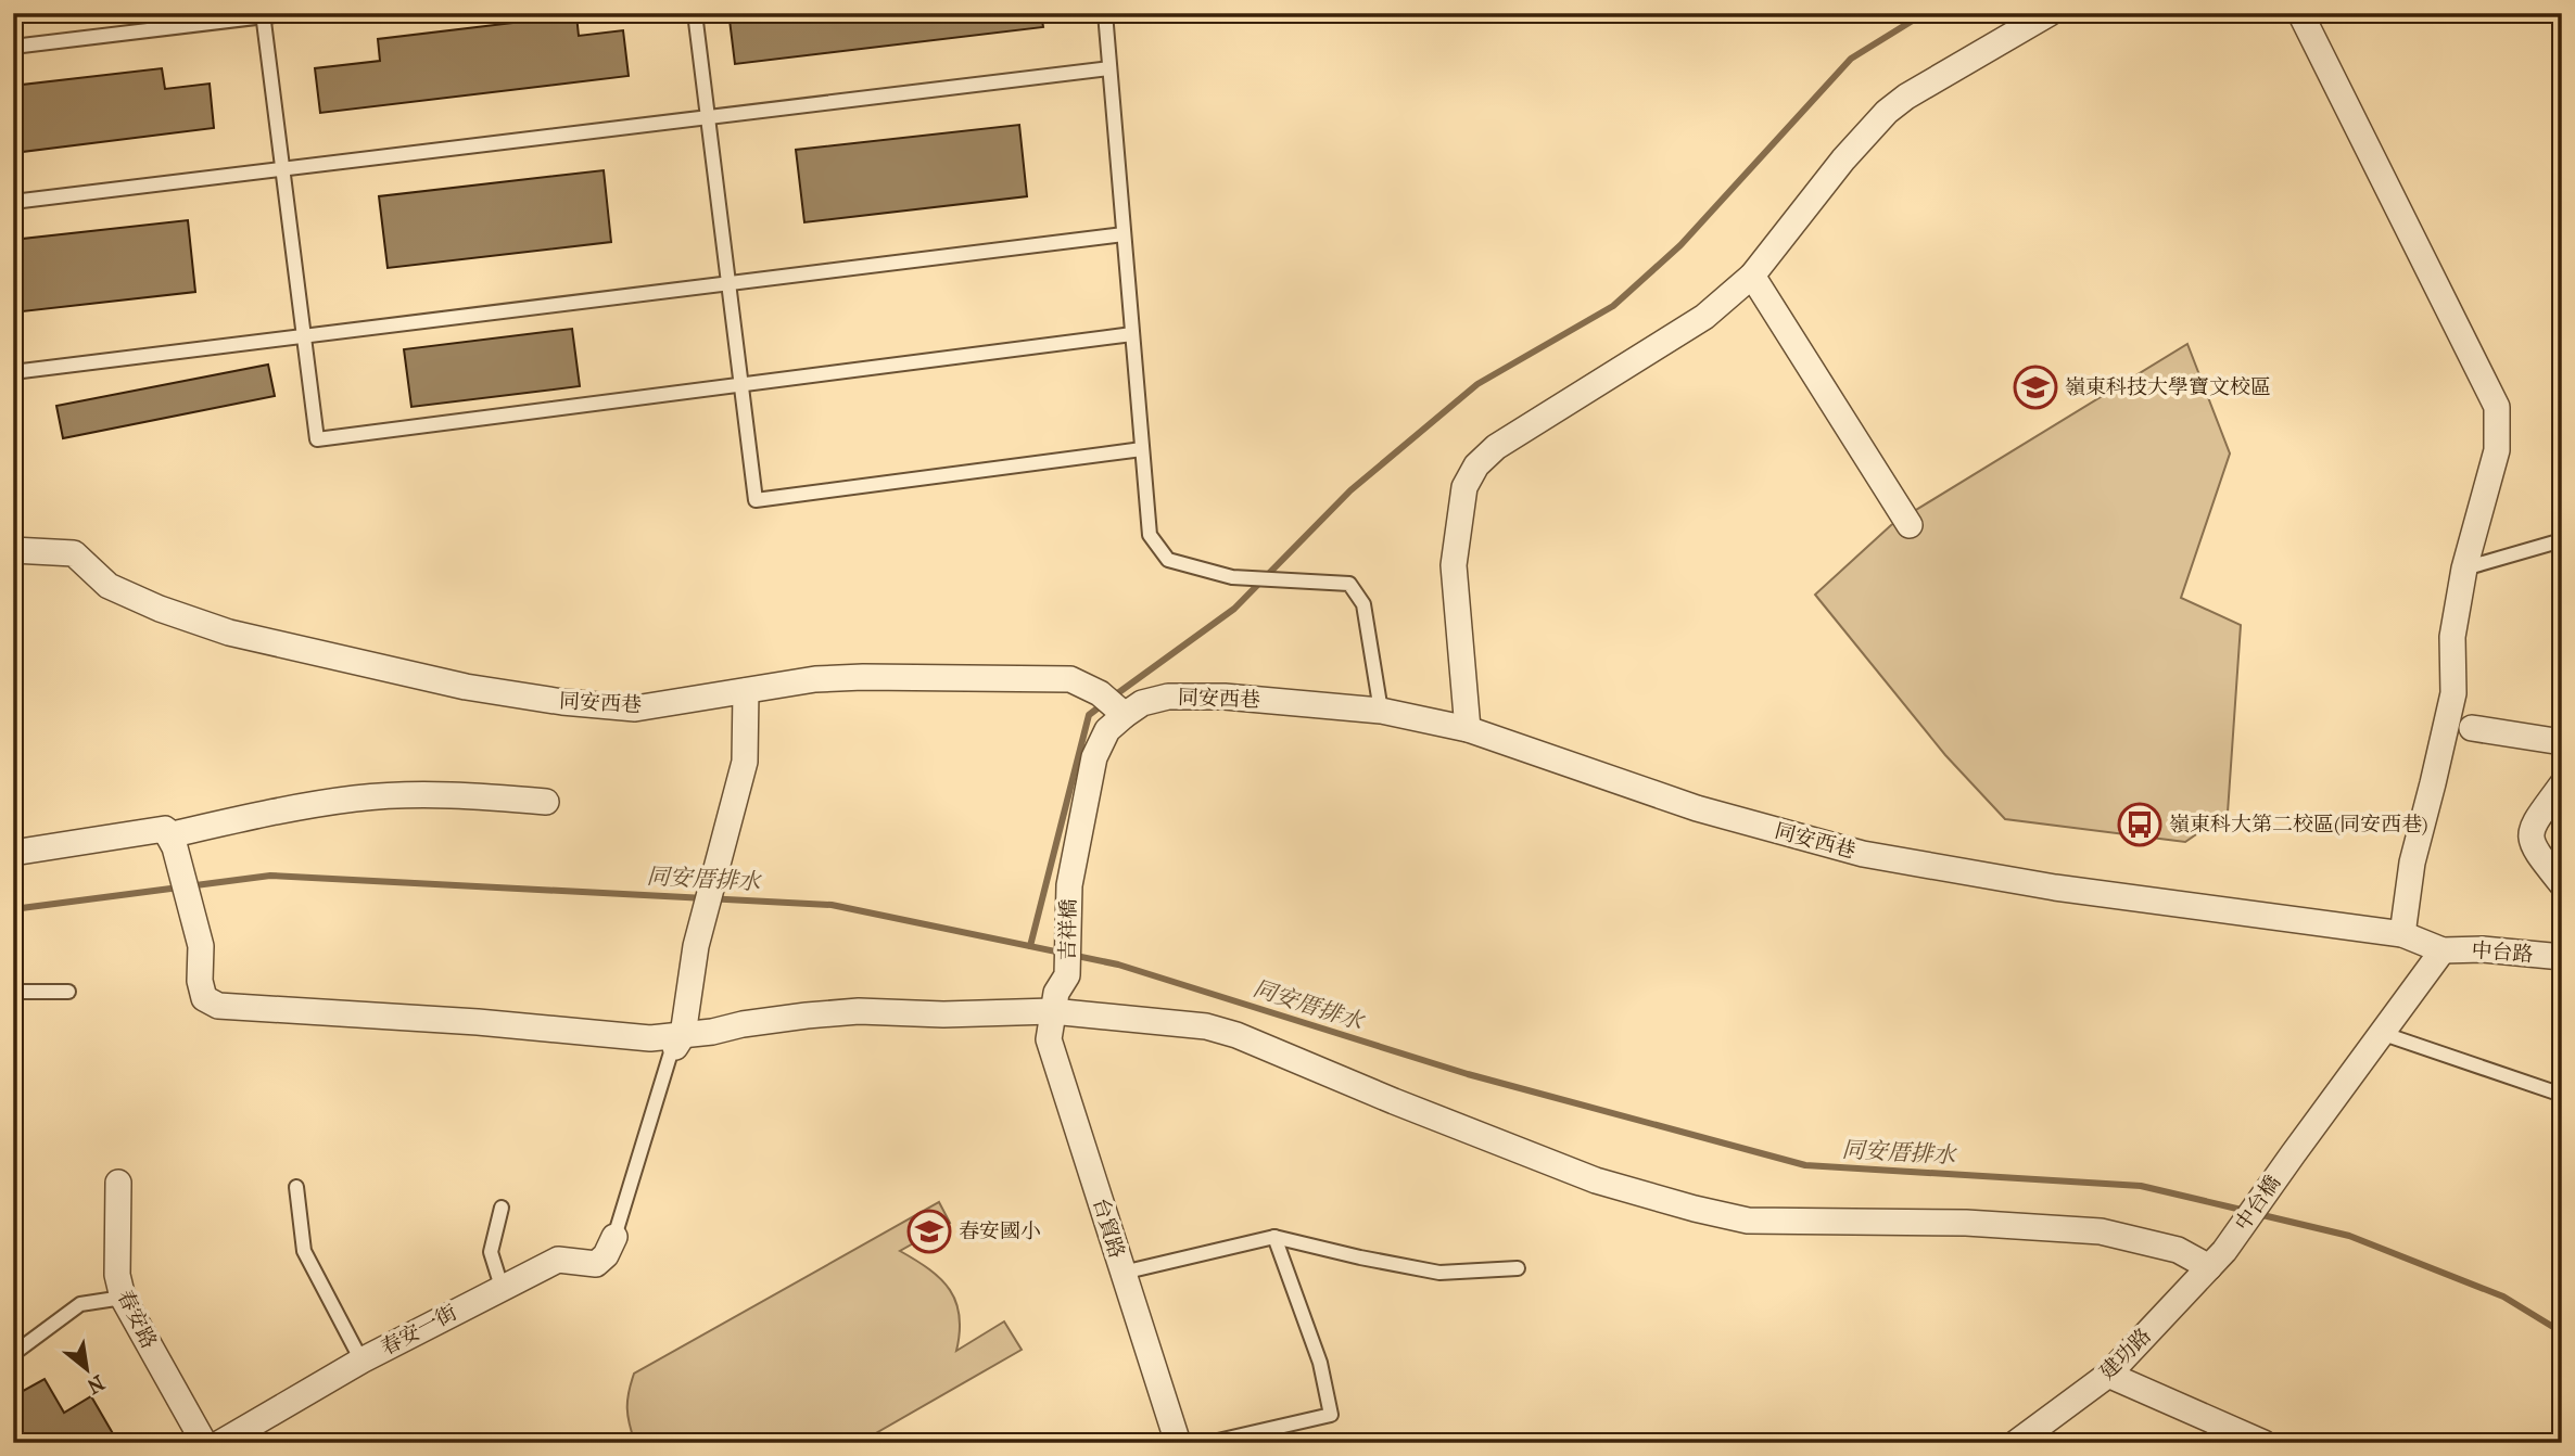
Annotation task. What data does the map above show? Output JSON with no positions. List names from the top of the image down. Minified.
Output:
{"streets":{"street":["同安西巷","吉祥橋","中台路","中台橋","台貿路","春安路","春安一街","建功路"]},"crossings":[["同安西巷","吉祥橋"],["同安西巷","中台路"],["吉祥橋","台貿路"],["中台橋","建功路"]],"water":["同安厝排水"],"places":{"school or university":["嶺東科技大學寶文校區","春安國小"],"bus stop":["嶺東科大第二校區(同安西巷)"]},"north":"bottom right"}
